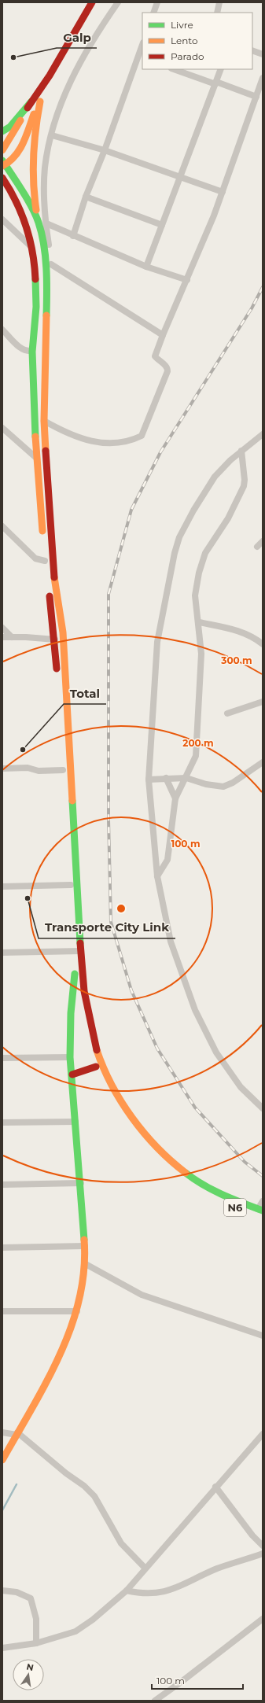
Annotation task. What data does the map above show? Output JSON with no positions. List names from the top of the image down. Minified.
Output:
{"streets":{"main road":["N6"]},"places":["Galp","Total","Transporte City Link"],"legend":["Livre","Lento","Parado"],"scale_bar":"100 m","north":"top","rings":["300 m","200 m","100 m"]}
